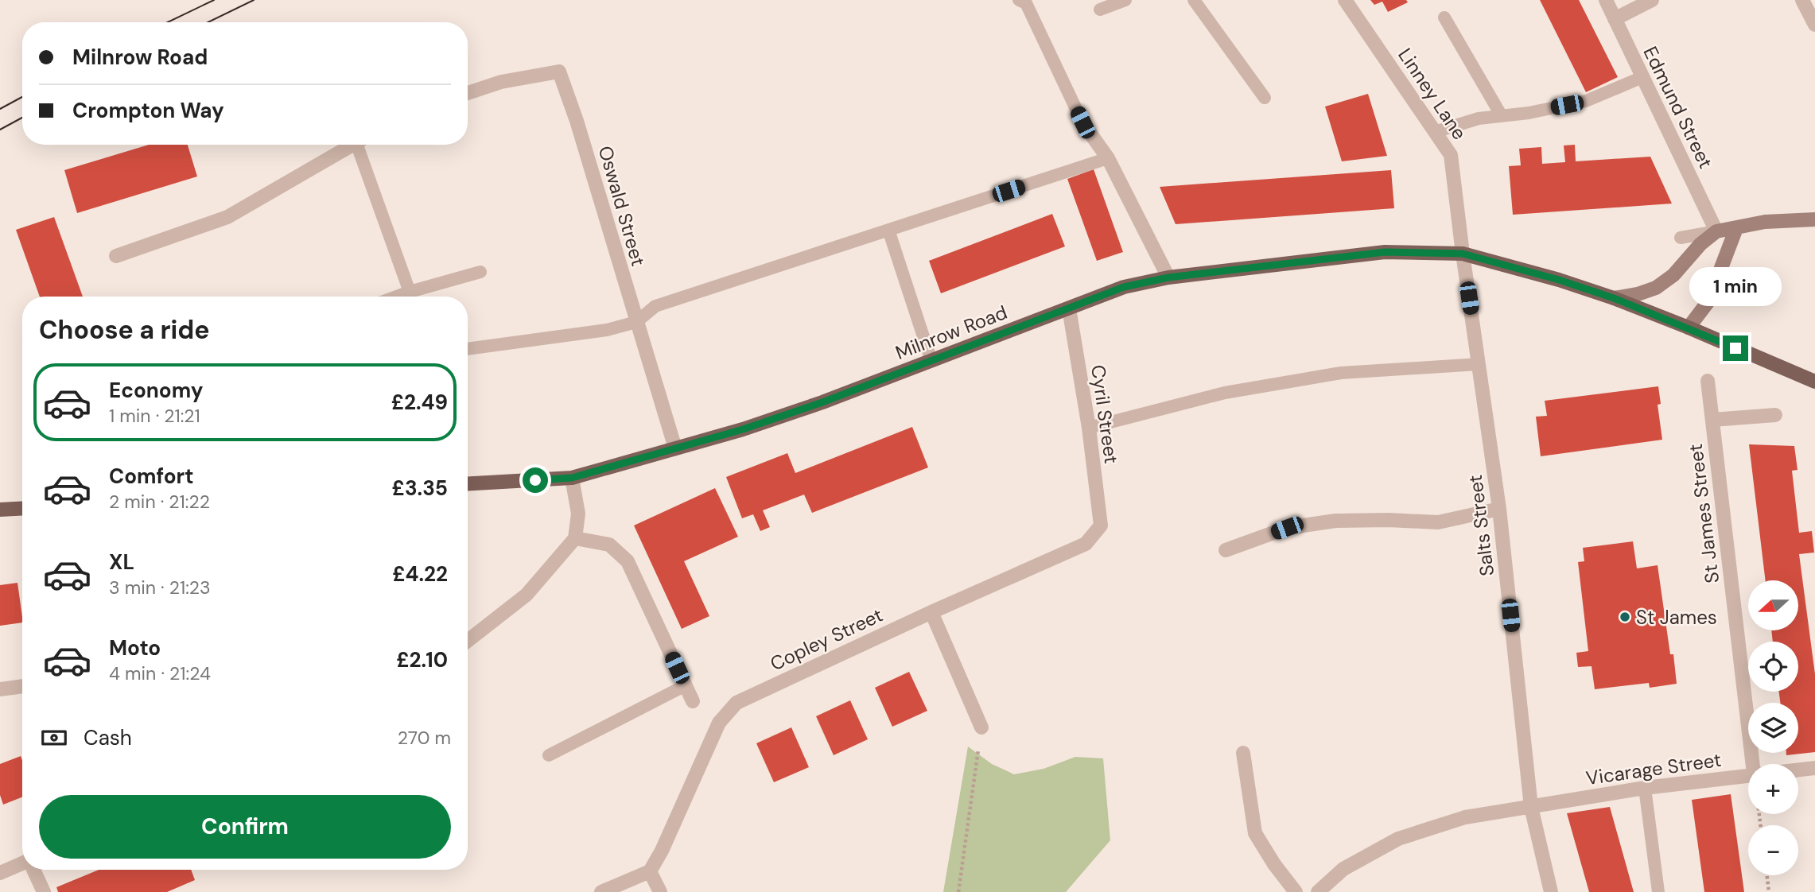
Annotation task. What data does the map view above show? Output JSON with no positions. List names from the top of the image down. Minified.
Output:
{"streets":{"main road":["Milnrow Road"],"street":["Linney Lane","Edmund Street","Oswald Street","Cyril Street","St James Street","Salts Street","Copley Street","Vicarage Street"]},"crossings":[["Linney Lane","Milnrow Road"],["Linney Lane","Salts Street"],["Oswald Street","Milnrow Road"],["Milnrow Road","Cyril Street"],["Milnrow Road","Salts Street"],["Cyril Street","Copley Street"],["Salts Street","Vicarage Street"]],"places":["St James"],"north":"left","page":{"banner":["Milnrow Road","Crompton Way"],"bubble":"1 min","heading":"Choose a ride","list":[{"name":"Economy","note":"1 min · 21:21","value":"£2.49"},{"name":"Comfort","note":"2 min · 21:22","value":"£3.35"},{"name":"XL","note":"3 min · 21:23","value":"£4.22"},{"name":"Moto","note":"4 min · 21:24","value":"£2.10"}],"map_buttons":["+","−"],"pay":["Cash","270 m"],"buttons":"Confirm"}}
